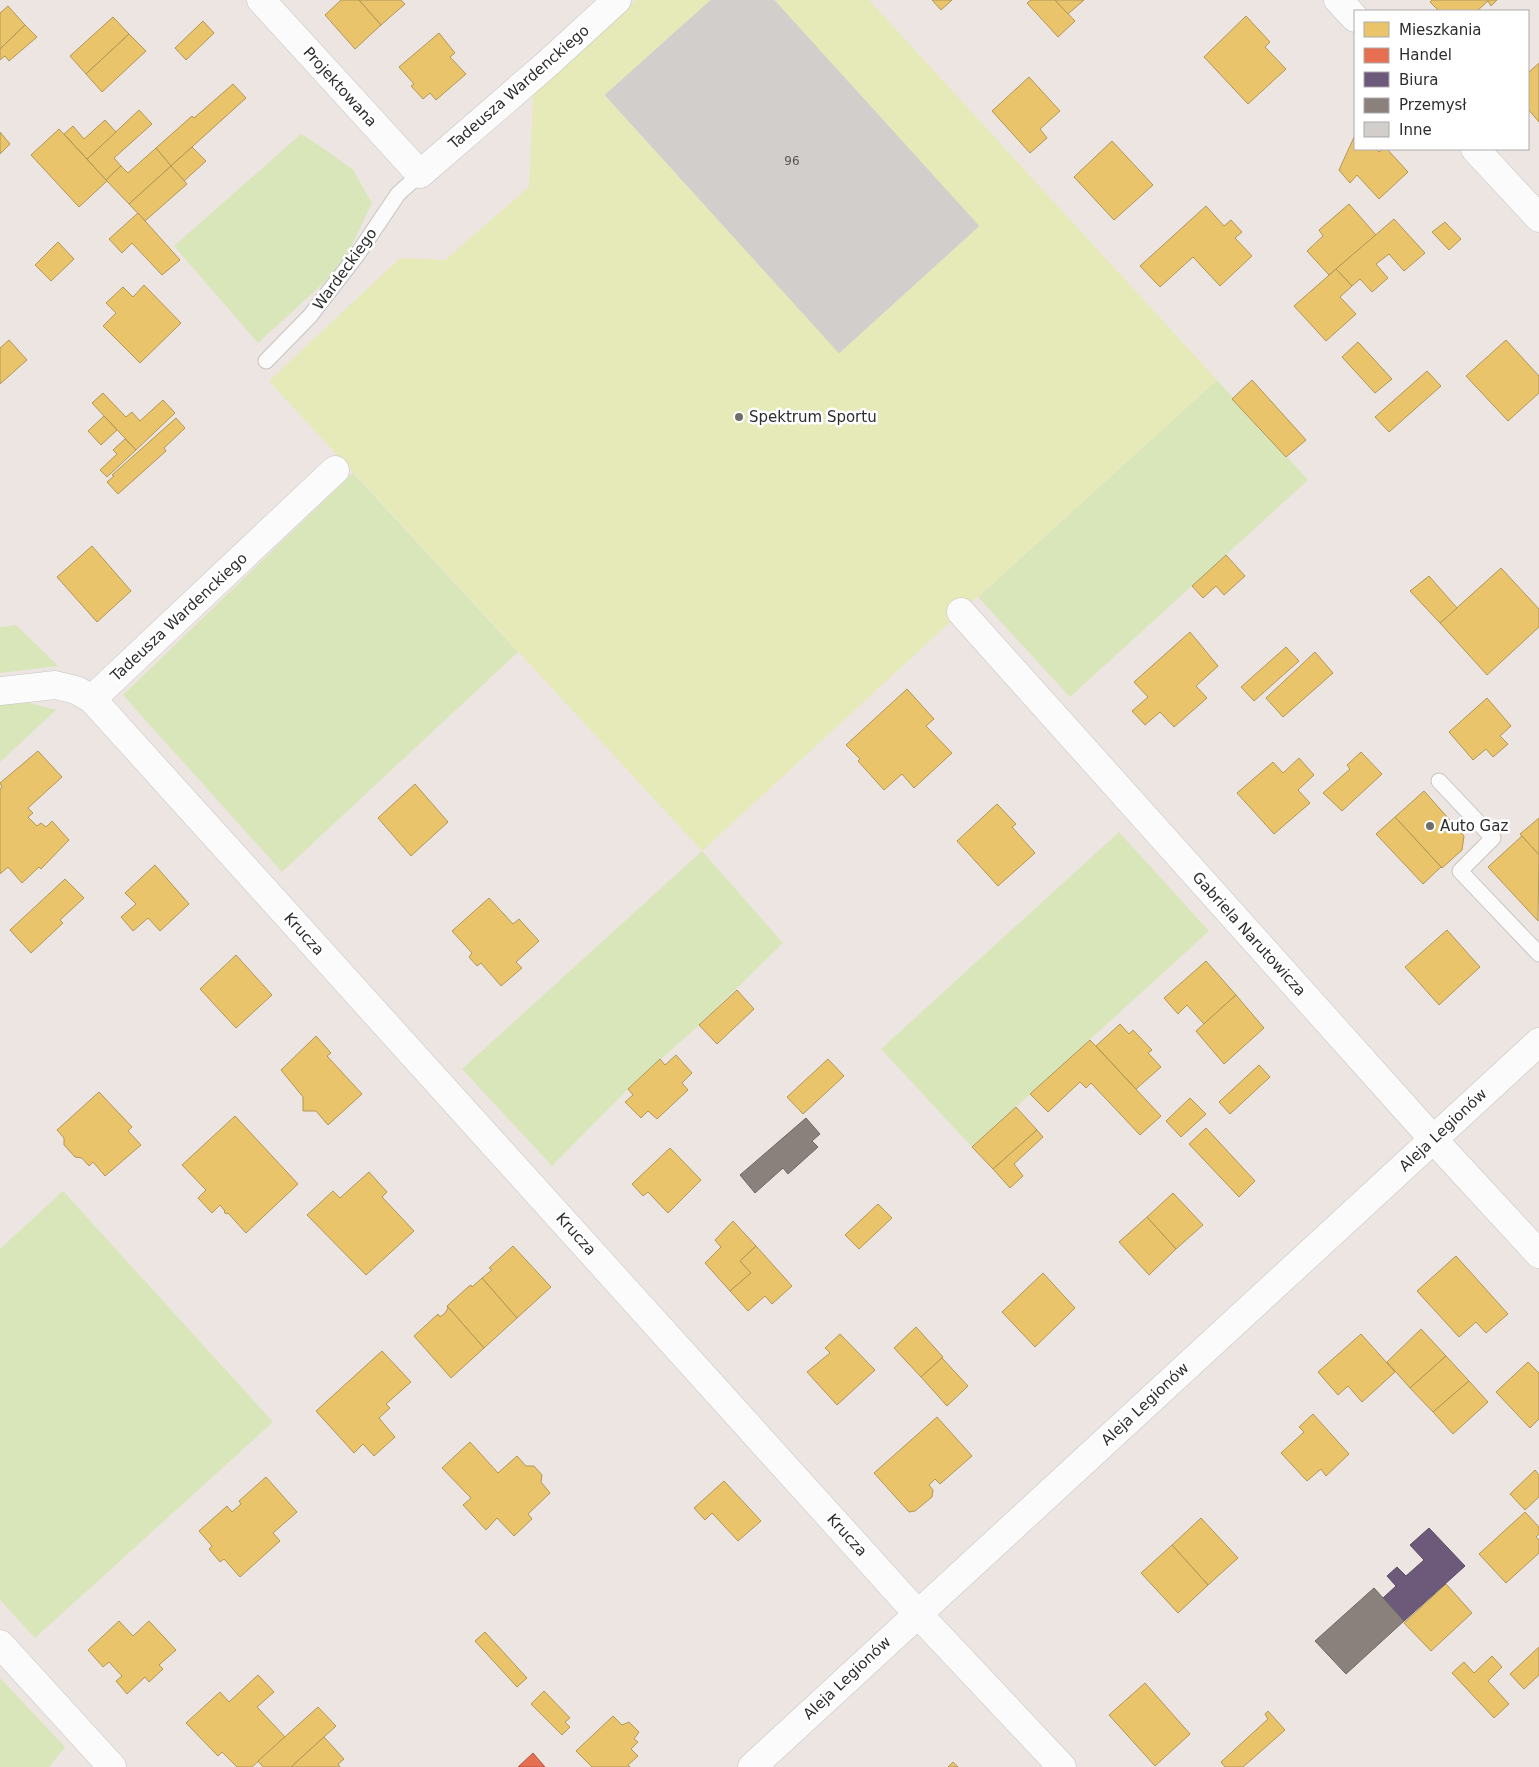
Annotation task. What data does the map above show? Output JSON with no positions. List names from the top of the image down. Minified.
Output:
{"streets":{"street":["Projektowana","Tadeusza Wardenckiego","Krucza","Gabriela Narutowicza","Aleja Legionów"],"lane":["Wardeckiego"]},"crossings":[["Projektowana","Tadeusza Wardenckiego"],["Projektowana","Wardeckiego"],["Tadeusza Wardenckiego","Wardeckiego"],["Tadeusza Wardenckiego","Krucza"],["Krucza","Aleja Legionów"],["Gabriela Narutowicza","Aleja Legionów"]],"places":["Spektrum Sportu","Auto Gaz"],"house_numbers":["96"],"legend":["Mieszkania","Handel","Biura","Przemysł","Inne"]}
